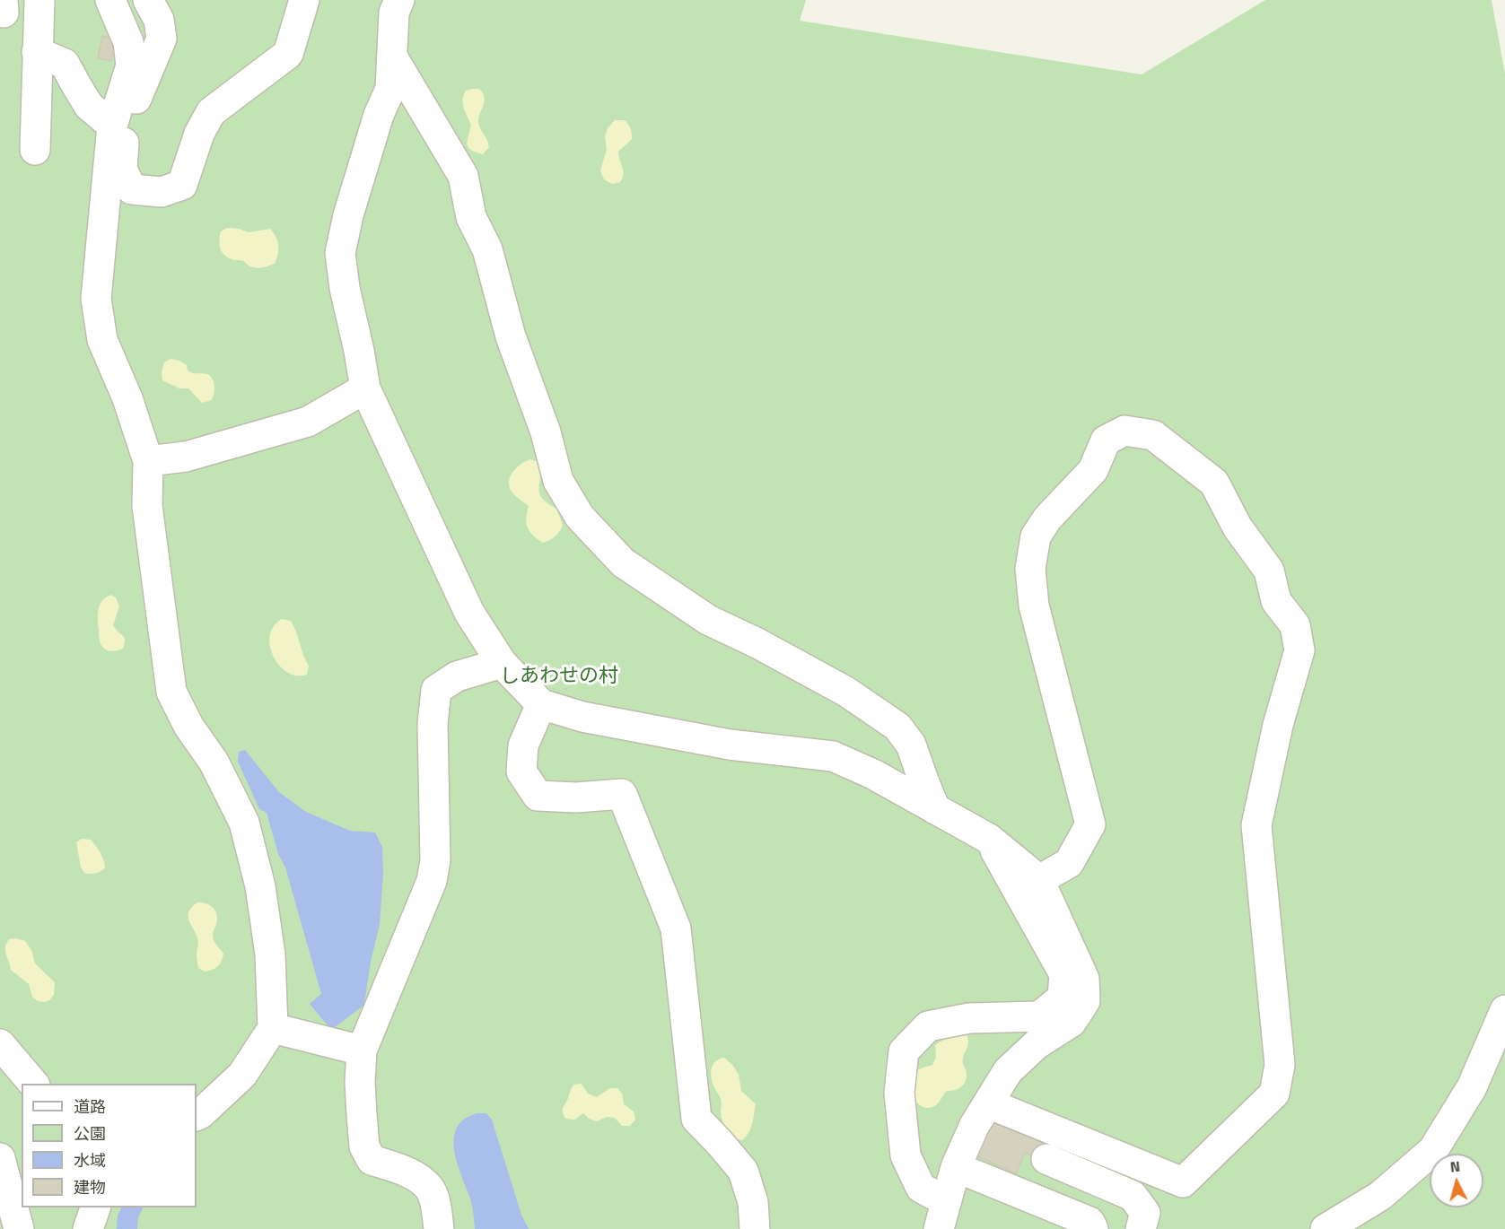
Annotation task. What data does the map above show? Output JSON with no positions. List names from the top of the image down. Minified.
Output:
{"parks":["しあわせの村"],"legend":["道路","公園","水域","建物"],"north":"top"}
